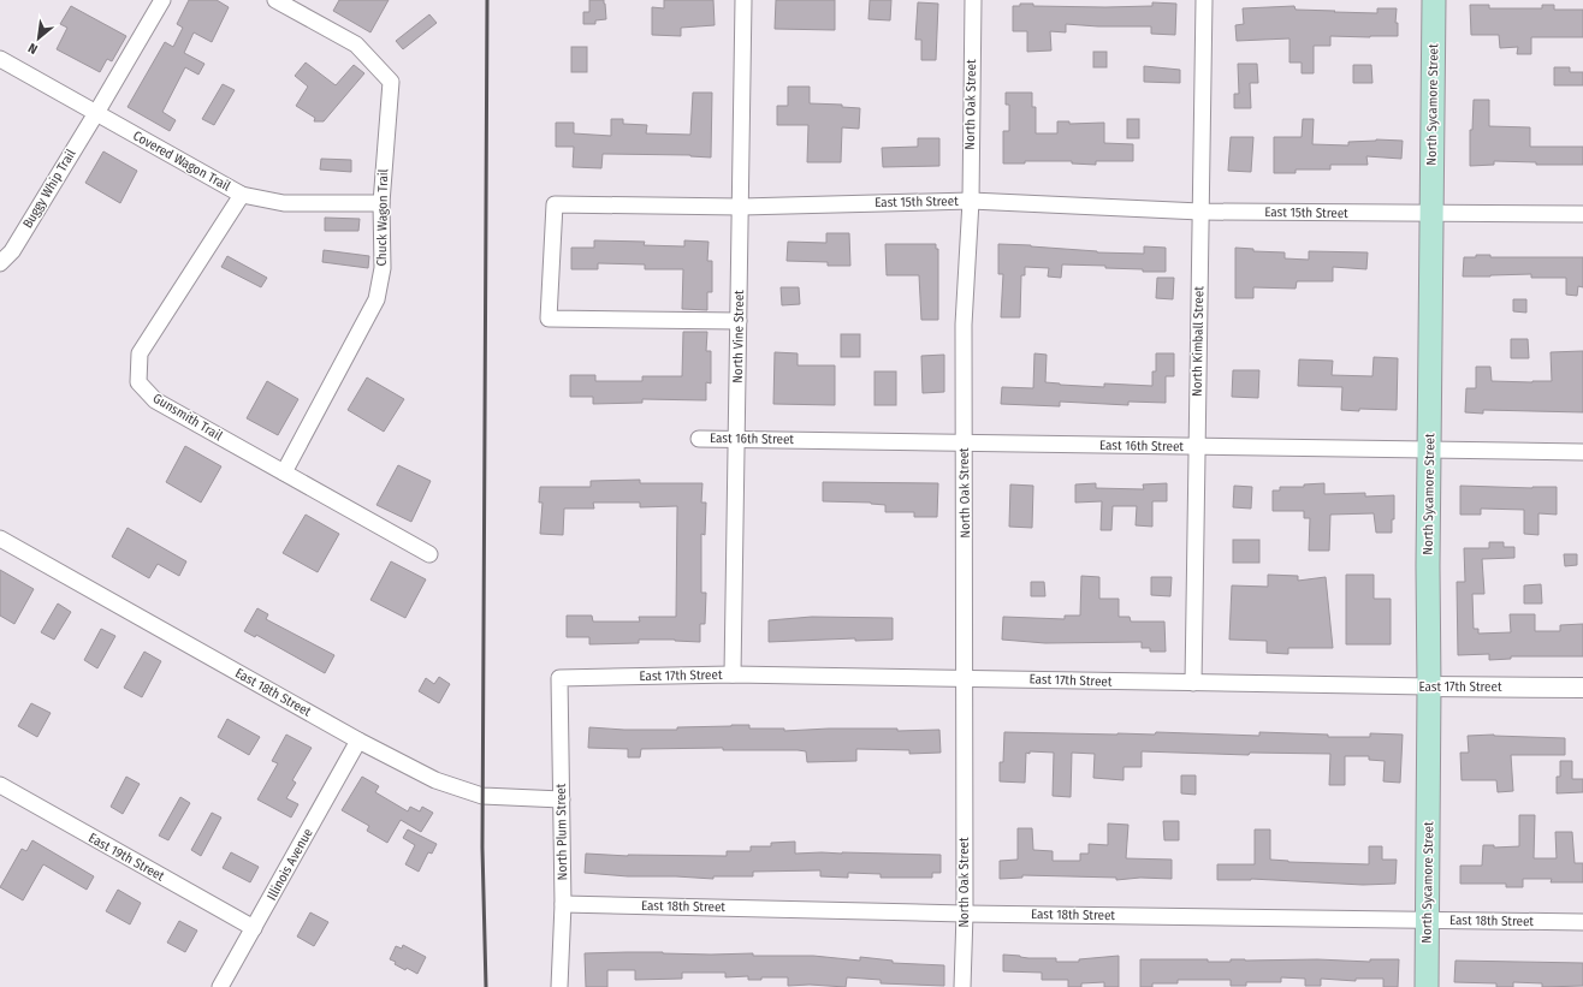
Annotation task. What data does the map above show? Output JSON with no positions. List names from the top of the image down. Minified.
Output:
{"streets":{"main road":["North Sycamore Street"],"street":["North Oak Street","Covered Wagon Trail","Buggy Whip Trail","East 15th Street","Chuck Wagon Trail","North Vine Street","North Kimball Street","Gunsmith Trail","East 16th Street","East 17th Street","East 18th Street","North Plum Street","East 19th Street","Illinois Avenue"]},"crossings":[["North Oak Street","East 15th Street"],["North Oak Street","East 16th Street"],["North Oak Street","East 17th Street"],["North Oak Street","East 18th Street"],["North Sycamore Street","East 15th Street"],["North Sycamore Street","East 16th Street"],["North Sycamore Street","East 17th Street"],["North Sycamore Street","East 18th Street"],["Covered Wagon Trail","Buggy Whip Trail"],["Covered Wagon Trail","Chuck Wagon Trail"],["Covered Wagon Trail","Gunsmith Trail"],["East 15th Street","North Vine Street"],["East 15th Street","North Kimball Street"],["Chuck Wagon Trail","Gunsmith Trail"],["North Vine Street","East 16th Street"],["North Vine Street","East 17th Street"],["North Kimball Street","East 16th Street"],["North Kimball Street","East 17th Street"],["East 17th Street","North Plum Street"],["East 18th Street","North Plum Street"],["East 18th Street","Illinois Avenue"],["East 19th Street","Illinois Avenue"]],"north":"bottom left"}
